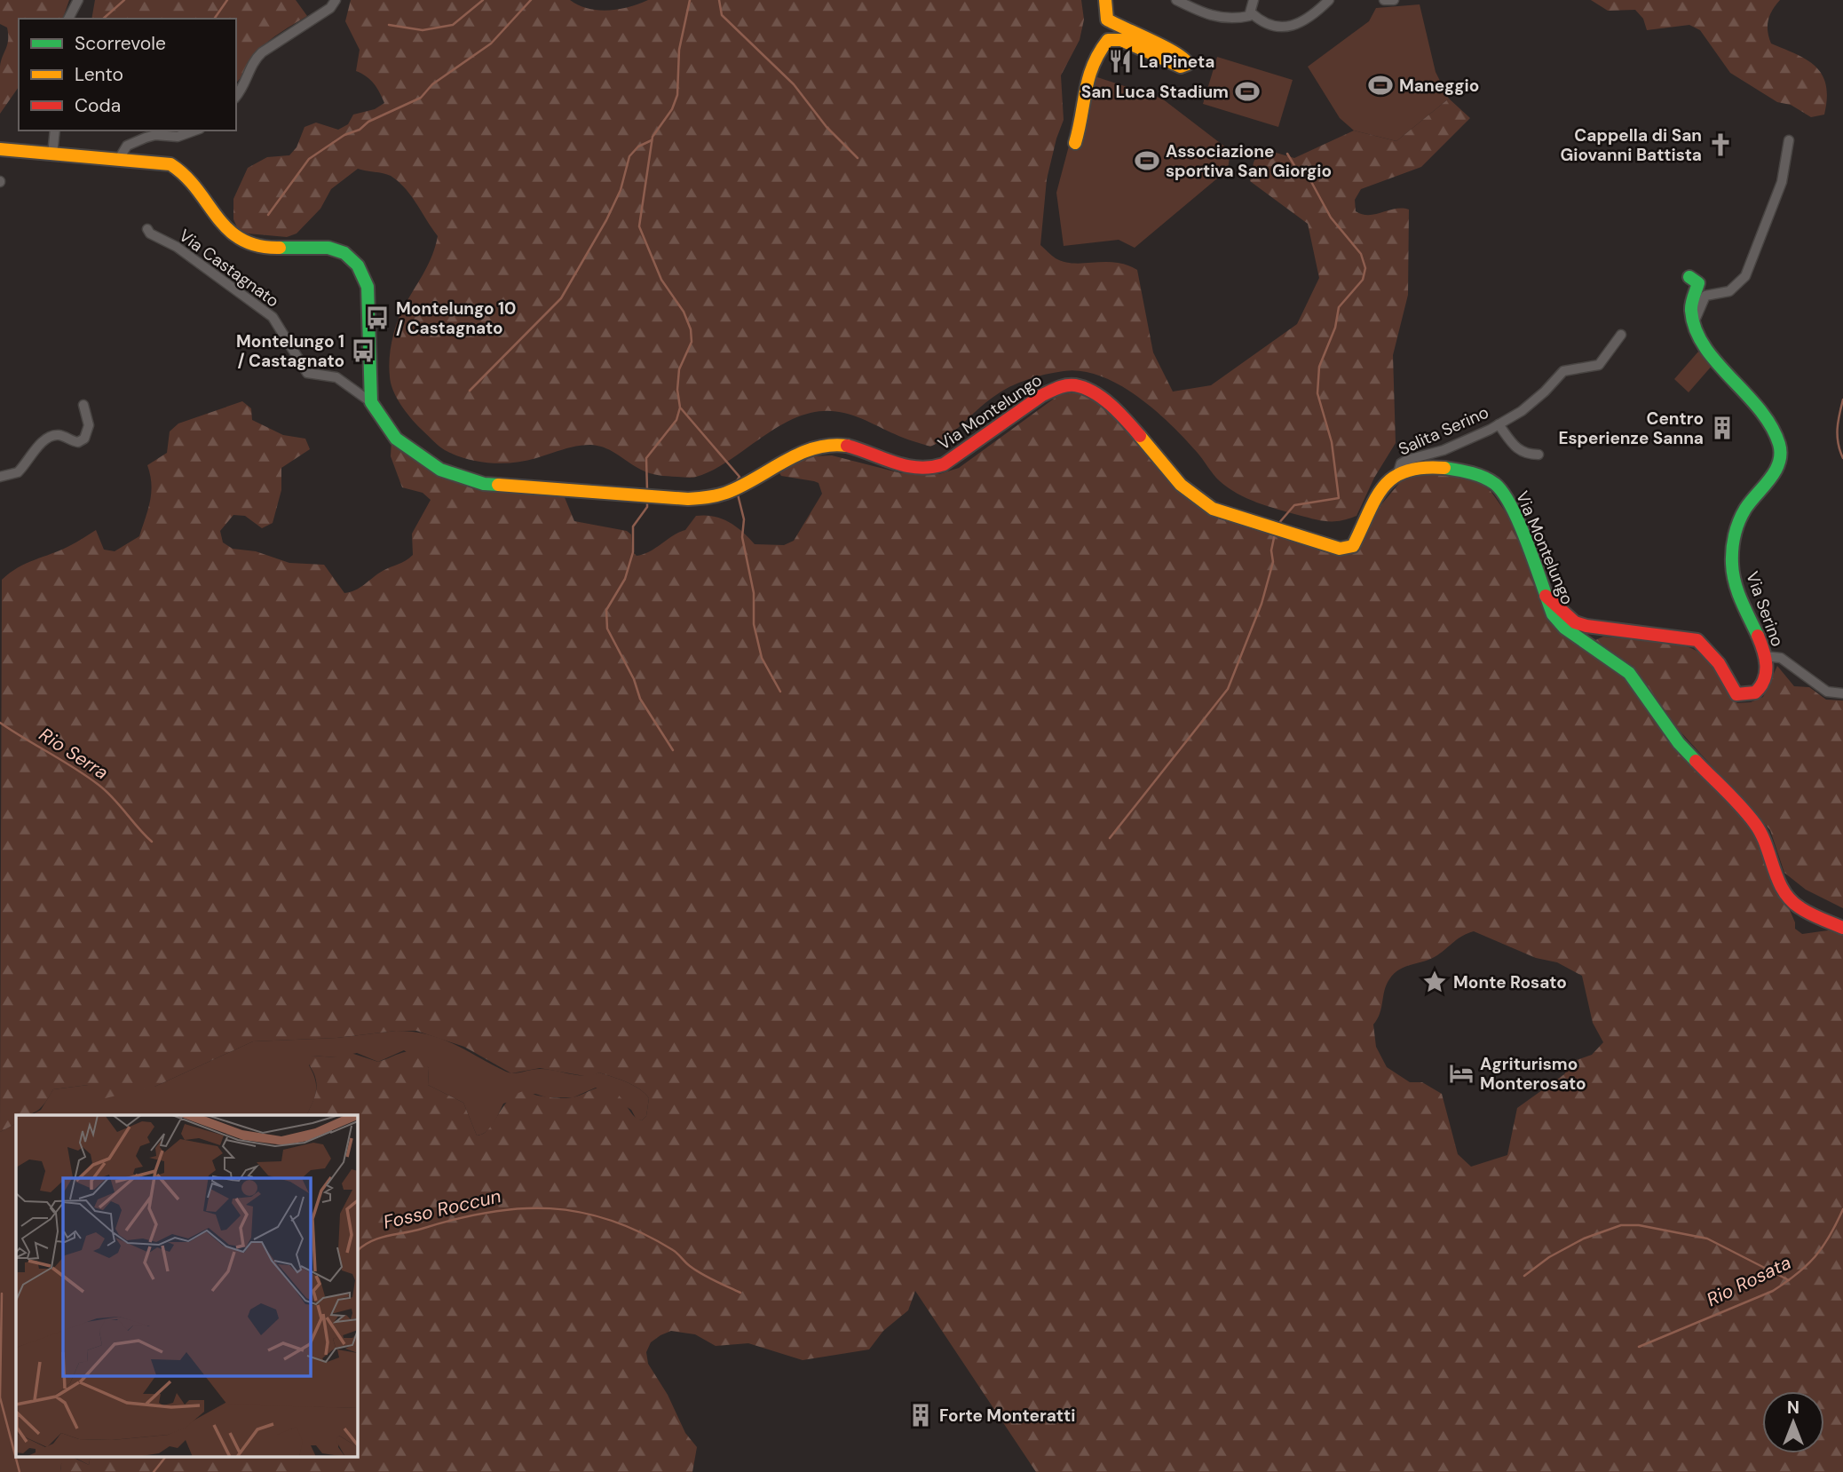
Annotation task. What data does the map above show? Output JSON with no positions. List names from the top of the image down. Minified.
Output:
{"streets":{"street":["Via Castagnato","Via Montelungo","Salita Serino","Via Serino"]},"crossings":[["Via Castagnato","Via Montelungo"],["Via Montelungo","Salita Serino"],["Via Montelungo","Via Serino"]],"water":["Rio Serra","Fosso Roccun","Rio Rosata"],"places":{"restaurant":["La Pineta"],"sports":["Maneggio","San Luca Stadium","Associazione sportiva San Giorgio"],"church":["Cappella di San Giovanni Battista"],"bus stop":["Montelungo 10 / Castagnato","Montelungo 1 / Castagnato"],"building":["Centro Esperienze Sanna","Forte Monteratti"],"place":["Monte Rosato"],"hotel":["Agriturismo Monterosato"]},"legend":["Scorrevole","Lento","Coda"],"north":"top"}
